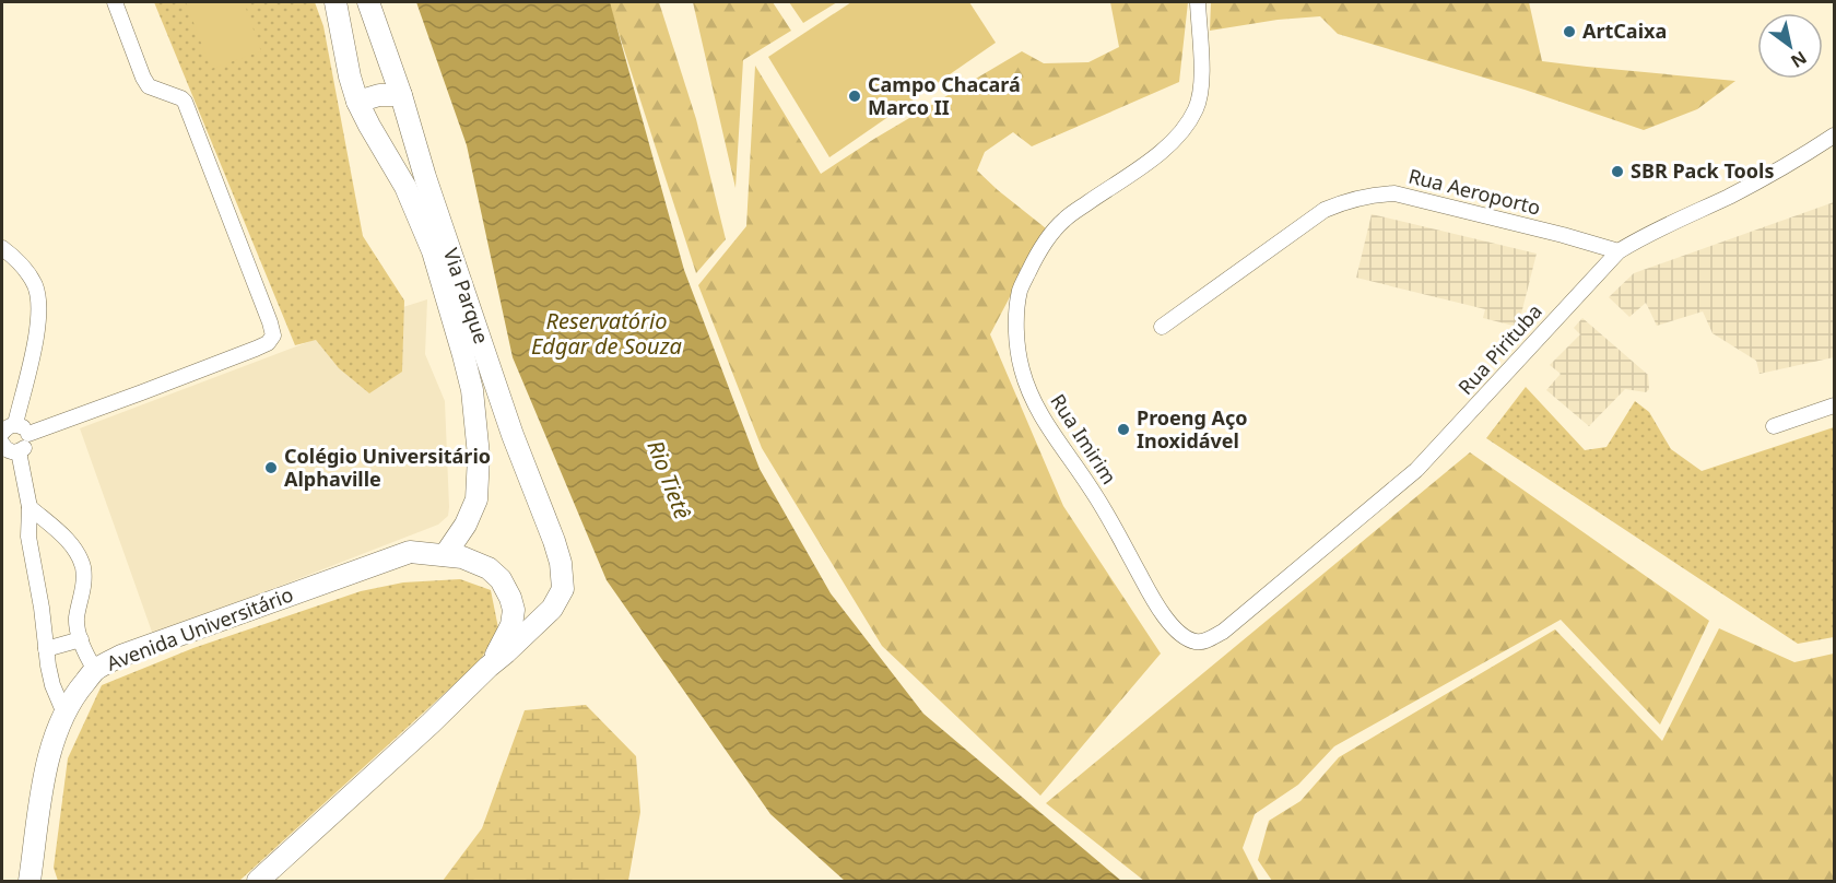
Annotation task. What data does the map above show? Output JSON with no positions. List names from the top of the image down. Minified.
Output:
{"streets":{"main road":["Via Parque","Avenida Universitário"],"street":["Rua Aeroporto","Rua Pirituba","Rua Imirim"]},"crossings":[["Rua Aeroporto","Rua Pirituba"],["Via Parque","Avenida Universitário"],["Rua Pirituba","Rua Imirim"]],"water":["Reservatório Edgar de Souza","Rio Tietê"],"places":["ArtCaixa","Campo Chacará Marco II","SBR Pack Tools","Proeng Aço Inoxidável","Colégio Universitário Alphaville"],"north":"bottom right"}
